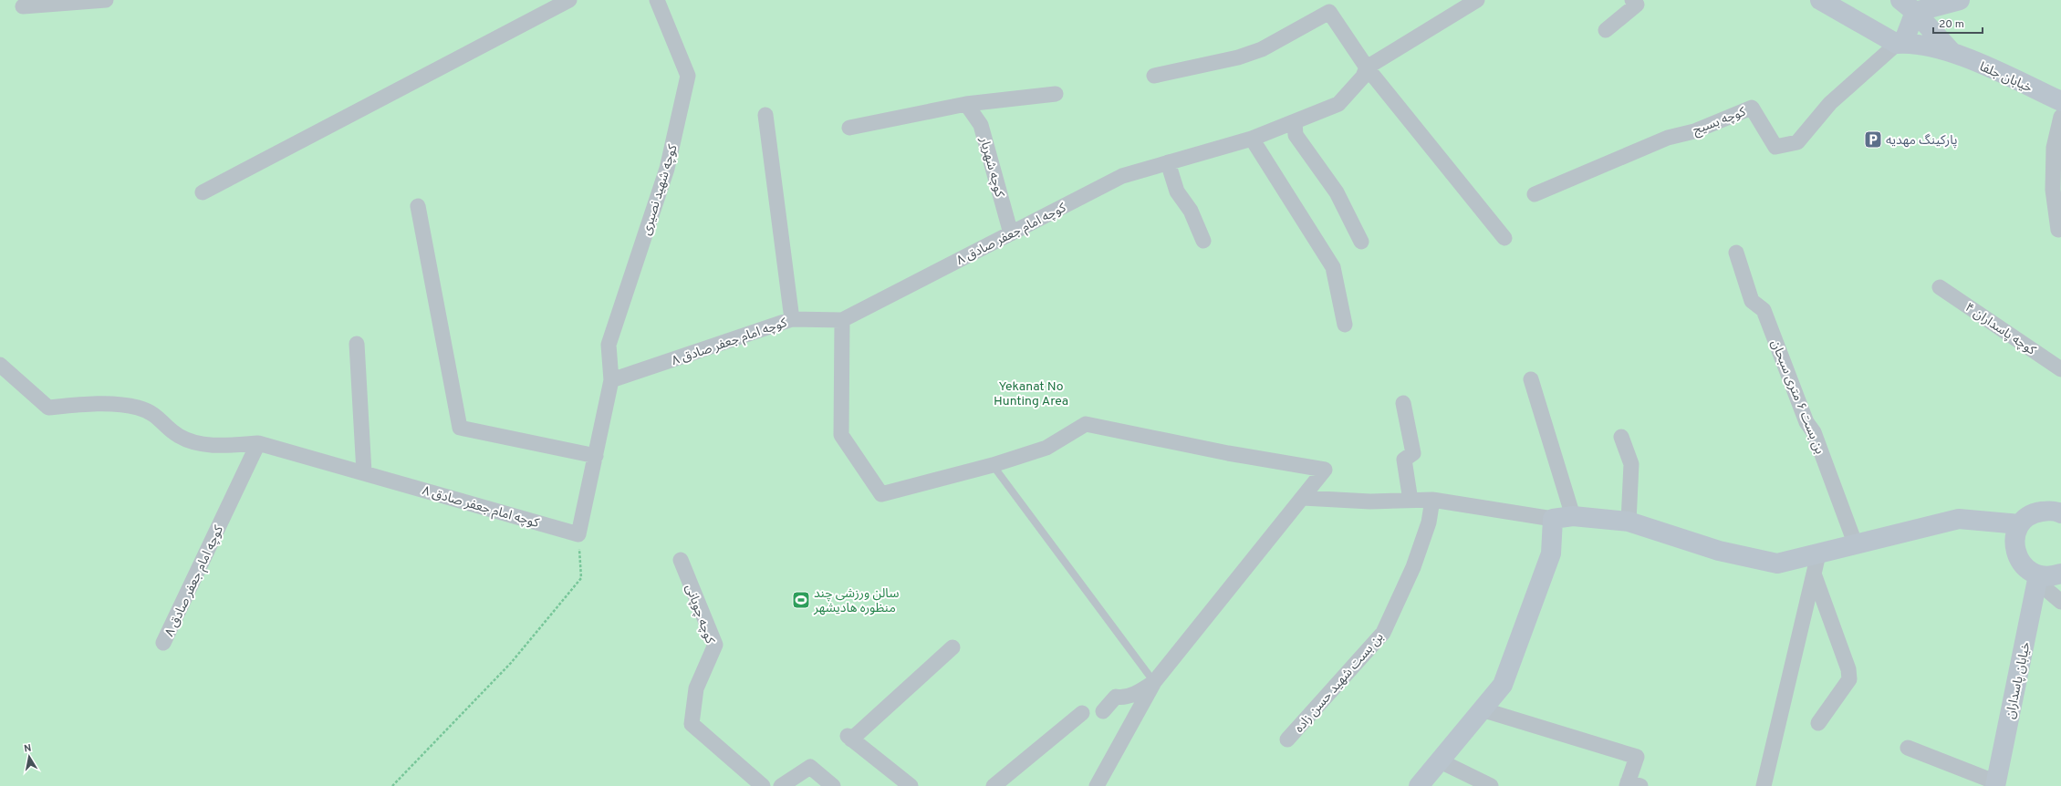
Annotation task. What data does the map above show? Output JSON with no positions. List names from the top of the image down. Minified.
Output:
{"streets":{"street":["خیابان جلفا","کوچه بسیج","کوچه شهریار","کوچه شهید نصیری","کوچه امام جعفر صادق ۸","کوچه پاسداران ۴","بن بست ۶ متری سبحان","کوچه چوپانی","خیابان پاسداران","بن بست شهید حسن زاده"]},"crossings":[["کوچه شهریار","کوچه امام جعفر صادق ۸"],["کوچه شهید نصیری","کوچه امام جعفر صادق ۸"]],"parks":["Yekanat No Hunting Area"],"places":{"parking":["پارکینگ مهدیه"],"sports":["سالن ورزشی چند منظوره هادیشهر"]},"scale_bar":"20 m","north":"top"}
